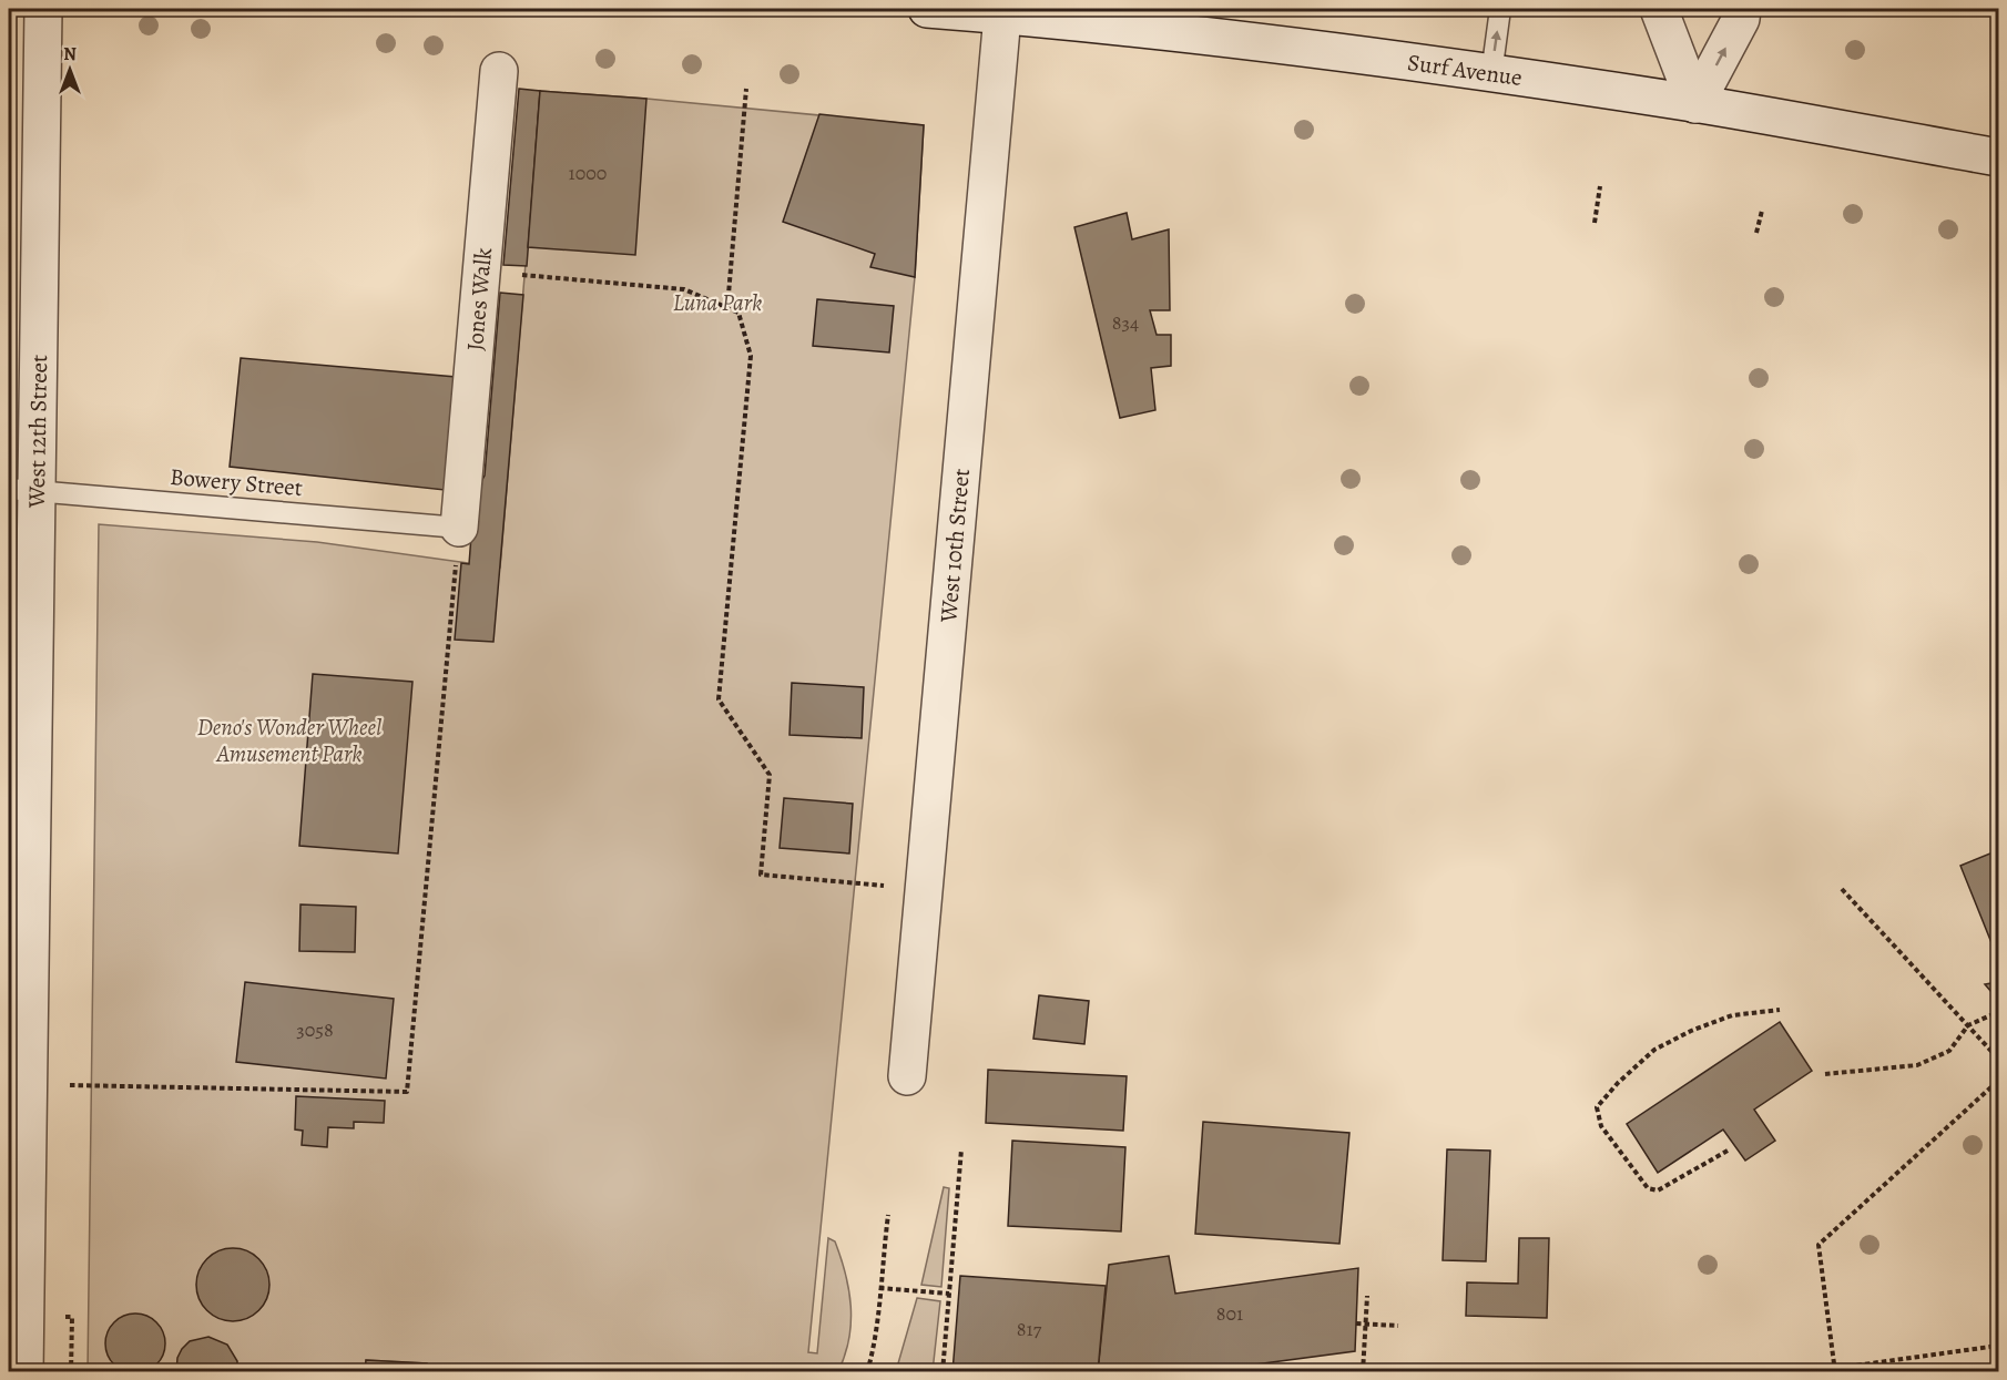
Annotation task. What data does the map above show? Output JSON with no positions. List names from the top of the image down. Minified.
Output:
{"streets":{"street":["Surf Avenue","Jones Walk","West 12th Street","West 10th Street"],"lane":["Bowery Street"]},"crossings":[["Surf Avenue","West 10th Street"],["Jones Walk","Bowery Street"],["West 12th Street","Bowery Street"]],"parks":["Luna Park","Deno's Wonder Wheel Amusement Park"],"house_numbers":["1000","834","3058","801","817"],"north":"top"}
